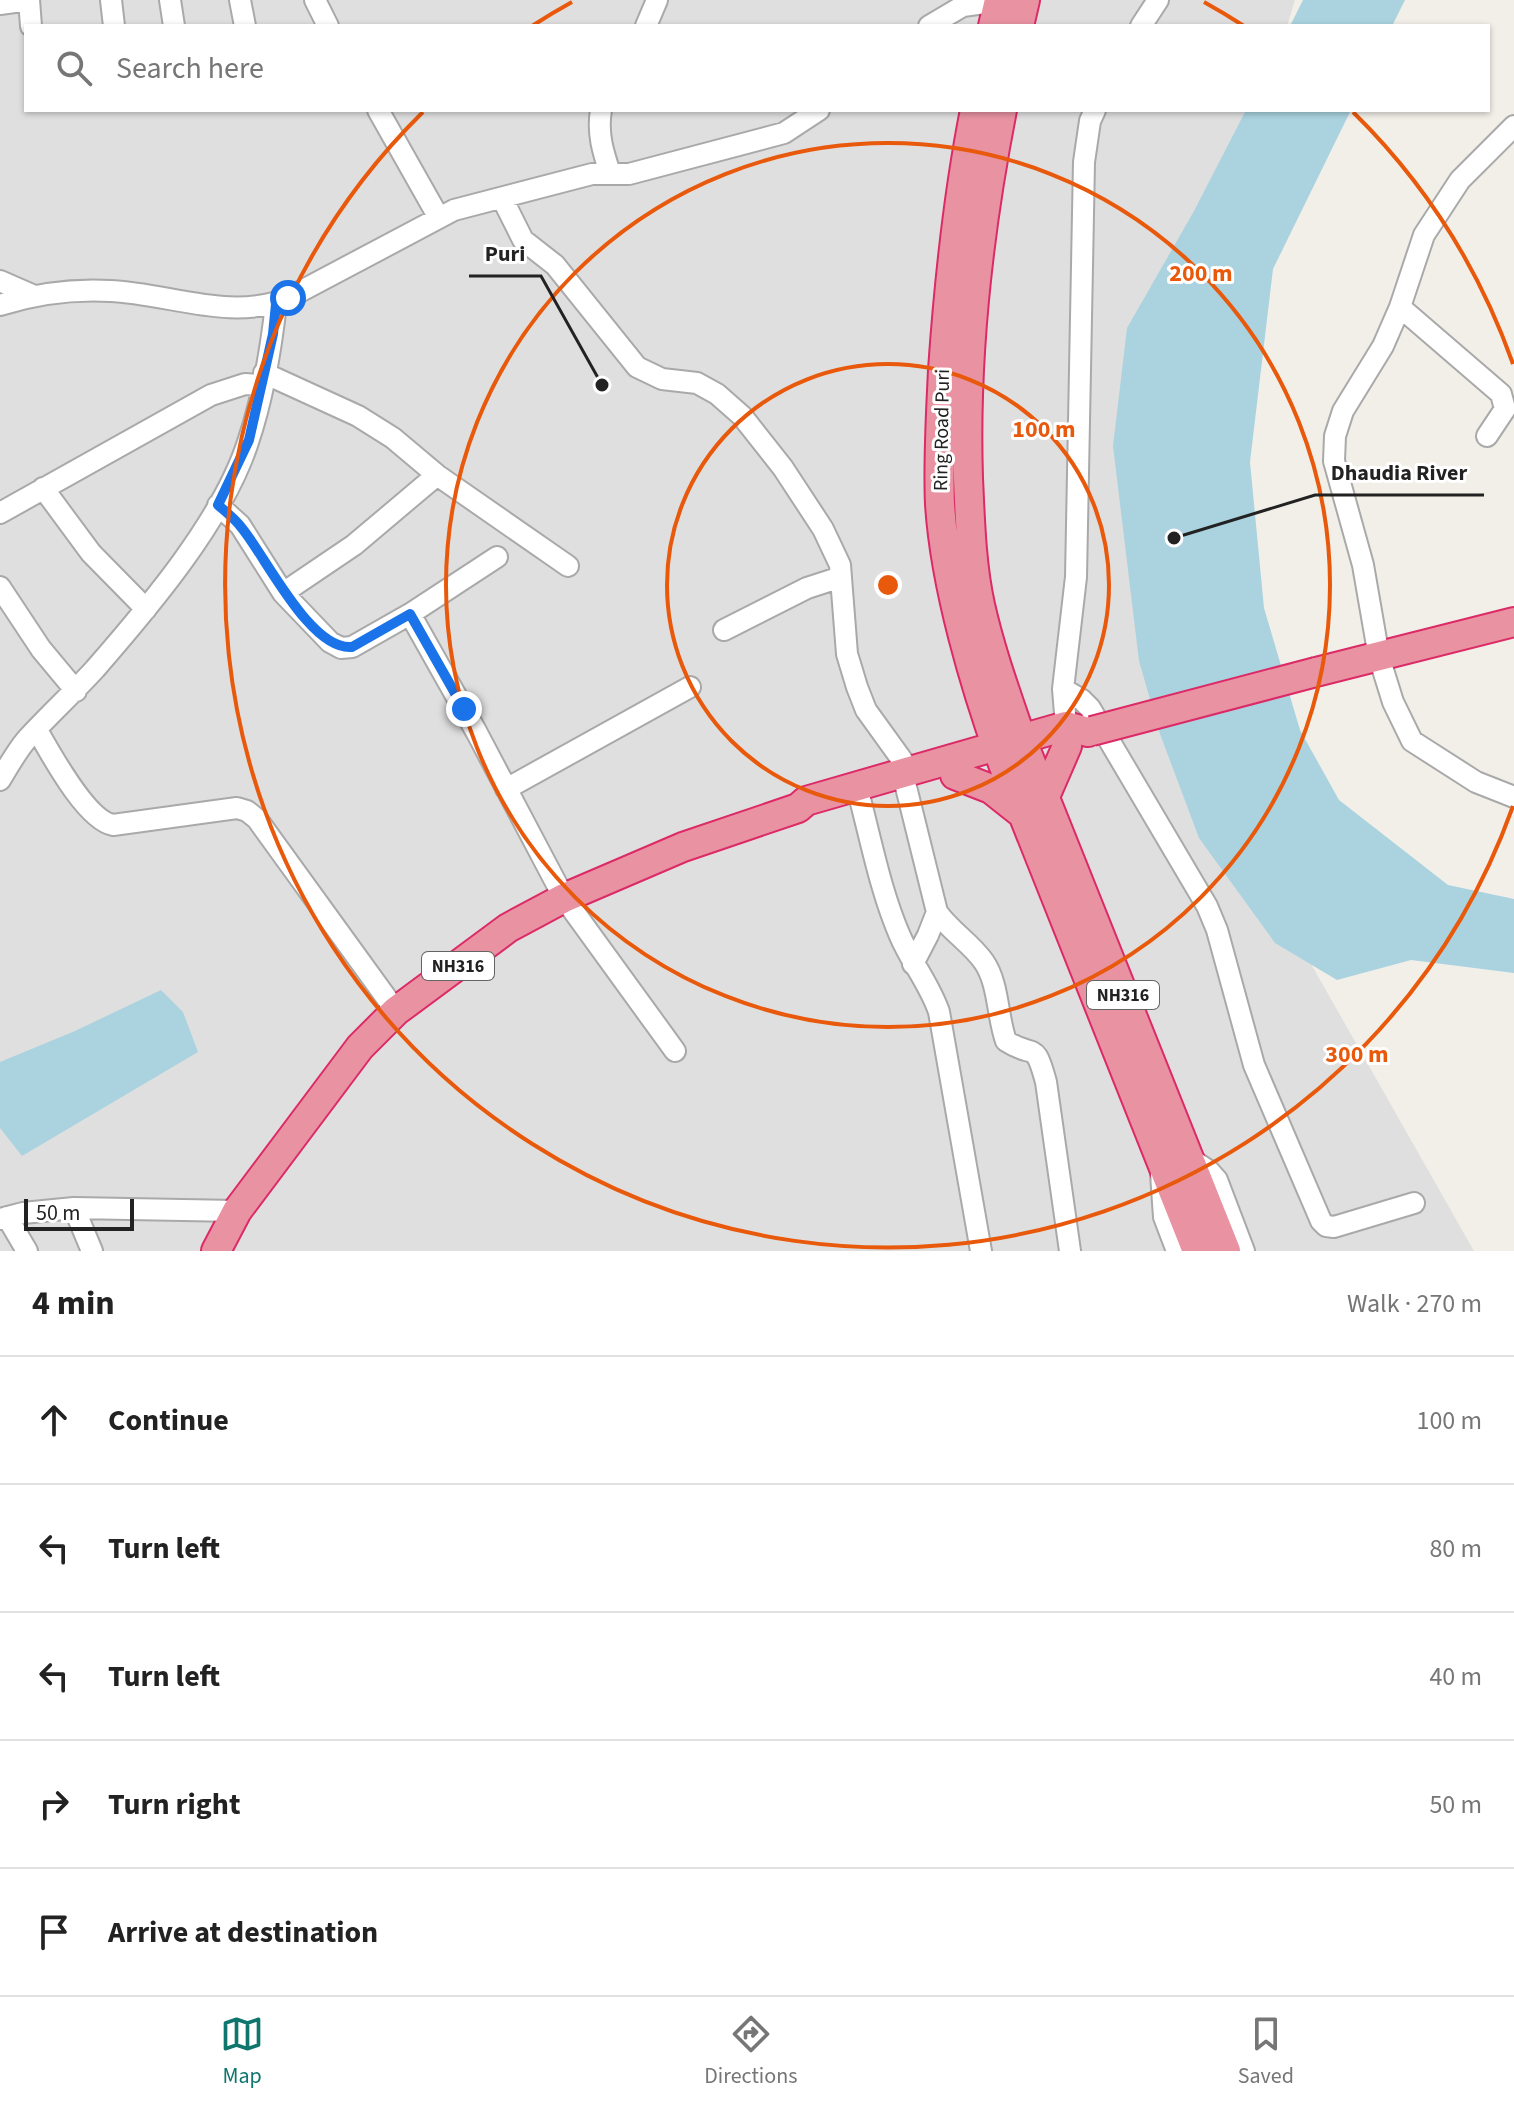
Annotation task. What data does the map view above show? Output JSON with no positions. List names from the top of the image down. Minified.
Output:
{"streets":{"highway":["Ring Road Puri","NH316"]},"crossings":[["Ring Road Puri","NH316"]],"places":["Puri","Dhaudia River"],"scale_bar":"50 m","page":{"search":"Search here","scale":"50 m","heading":["4 min","Walk · 270 m"],"list":[["Continue","100 m"],["Turn left","80 m"],["Turn left","40 m"],["Turn right","50 m"],"Arrive at destination"],"nav":["Map","Directions","Saved"]},"rings":["200 m","100 m","300 m"]}
